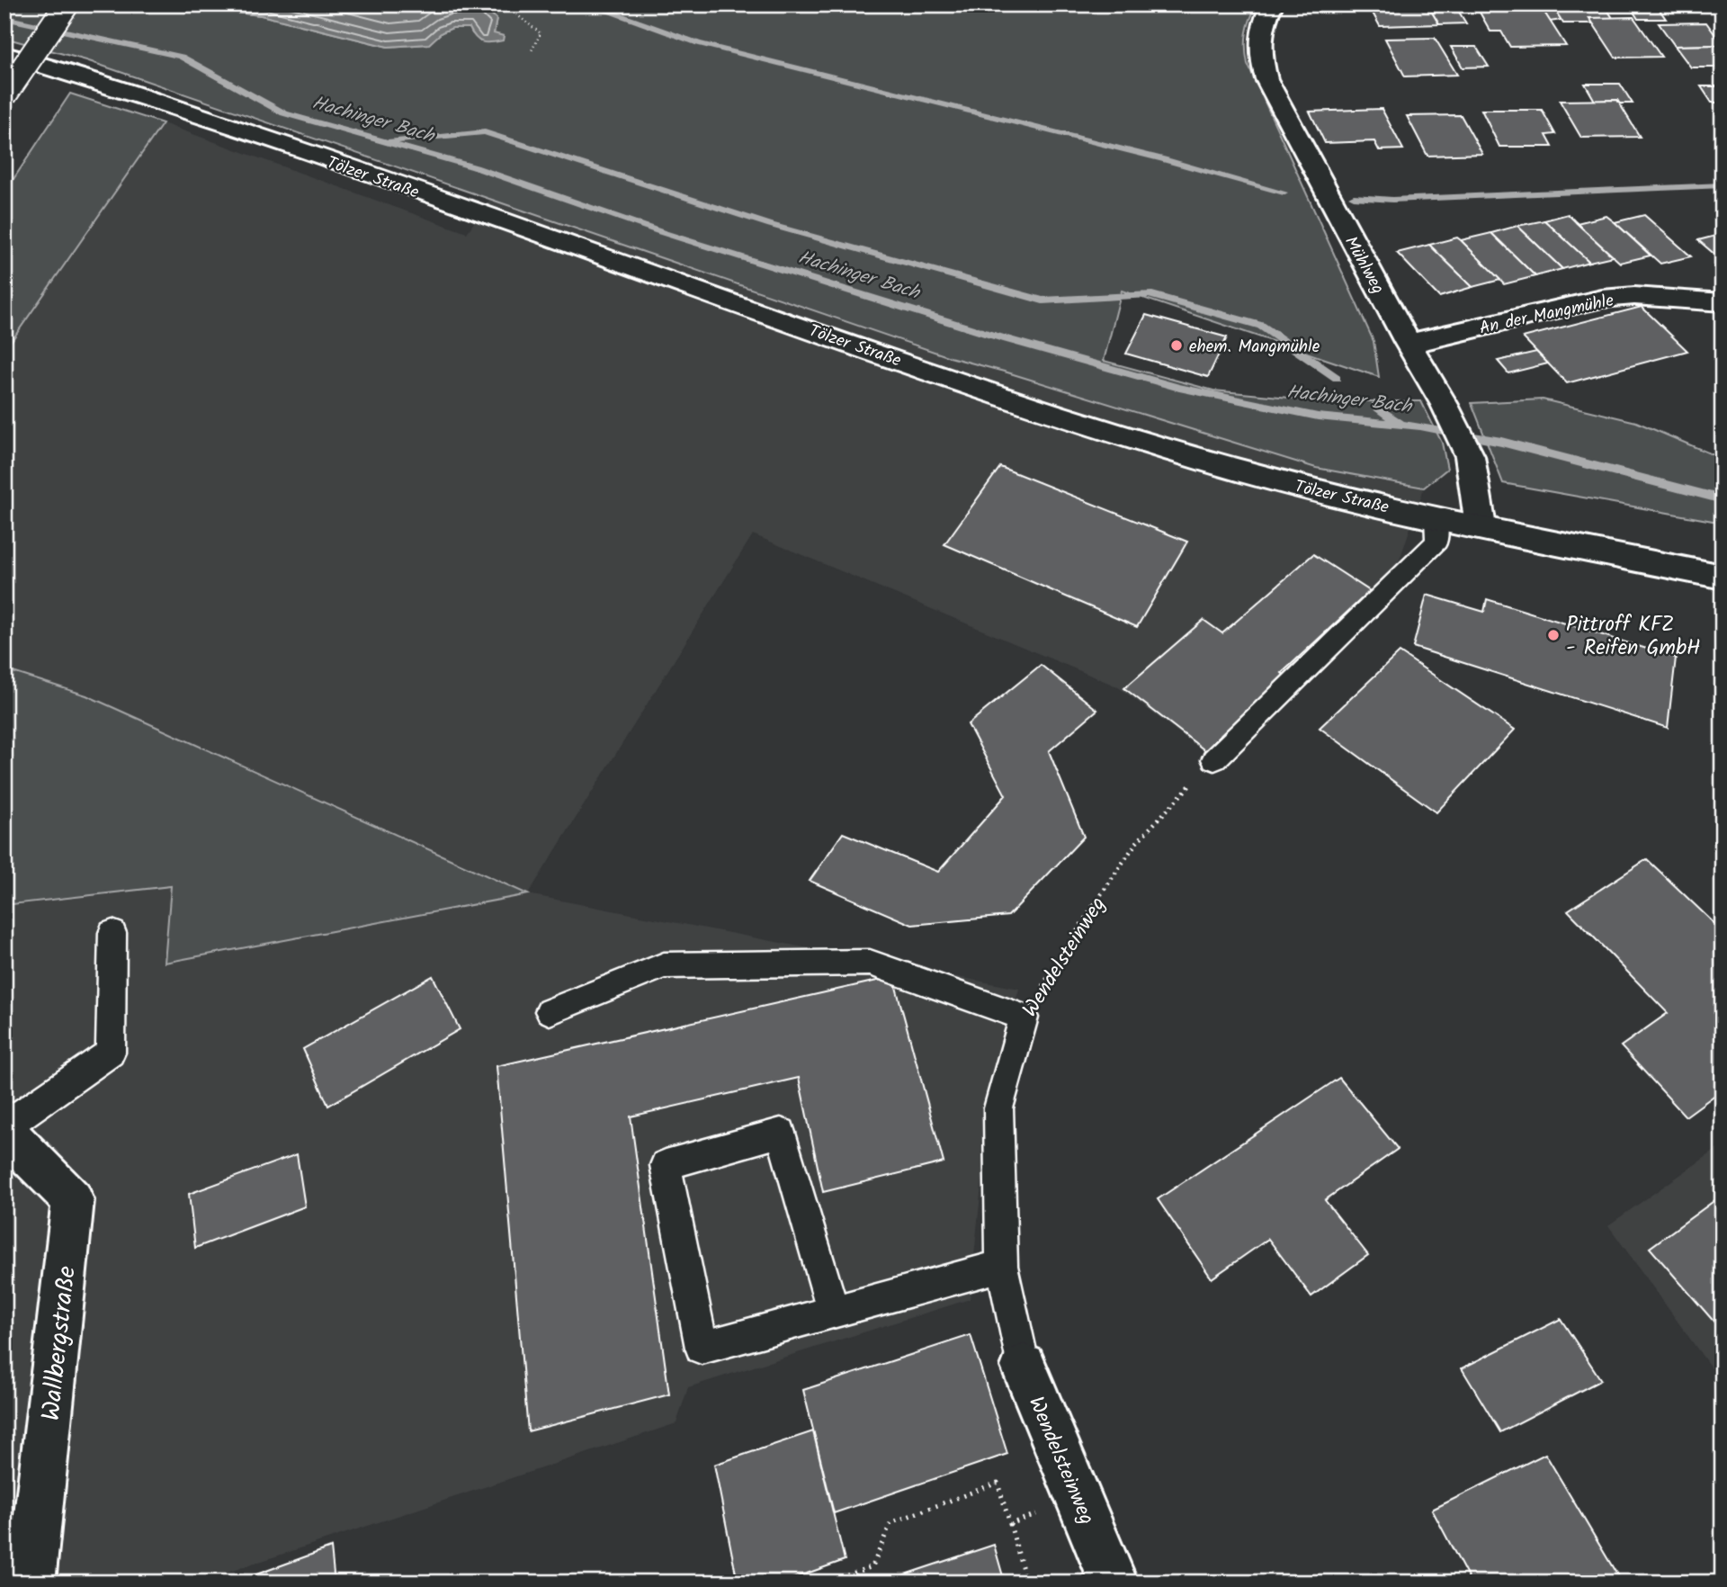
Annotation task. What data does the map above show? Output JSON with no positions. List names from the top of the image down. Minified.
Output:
{"streets":{"main road":["Tölzer Straße","Mühlweg","An der Mangmühle","Wendelsteinweg","Wallbergstraße"]},"crossings":[["Tölzer Straße","Mühlweg"],["Mühlweg","An der Mangmühle"]],"water":["Hachinger Bach"],"places":["ehem. Mangmühle","Pittroff KFZ - Reifen GmbH"]}
